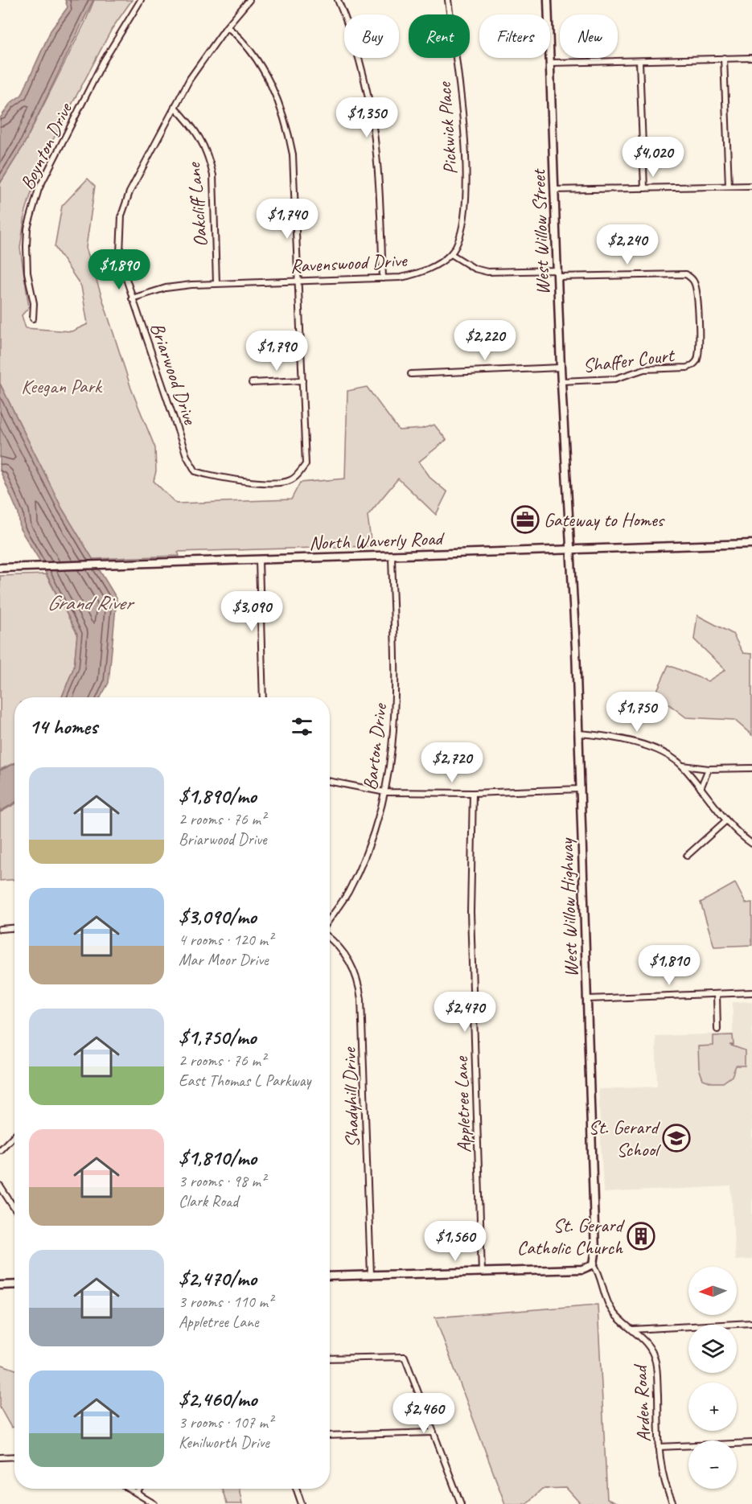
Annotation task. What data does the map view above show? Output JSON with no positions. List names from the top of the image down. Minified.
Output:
{"streets":{"street":["Pickwick Place","Boynton Drive","Oakcliff Lane","West Willow Street","Ravenswood Drive","Shaffer Court","Briarwood Drive","North Waverly Road","Barton Drive","West Willow Highway","Shadyhill Drive","Appletree Lane","Arden Road"]},"crossings":[["Pickwick Place","Ravenswood Drive"],["Oakcliff Lane","Ravenswood Drive"],["Oakcliff Lane","Briarwood Drive"],["West Willow Street","Shaffer Court"],["West Willow Street","North Waverly Road"],["West Willow Street","West Willow Highway"],["Ravenswood Drive","Briarwood Drive"],["North Waverly Road","Barton Drive"],["North Waverly Road","West Willow Highway"],["West Willow Highway","Arden Road"]],"water":["Grand River"],"parks":["Keegan Park"],"places":{"office":["Gateway to Homes"],"school or university":["St. Gerard School"],"building":["St. Gerard Catholic Church"]},"north":"left","page":{"chip":["Buy","Rent","Filters","New"],"price":["$1,350","$4,020","$1,740","$2,240","$1,890","$2,220","$1,790","$3,090","$1,750","$2,720","$1,810","$2,470","$1,560","$2,460"],"heading":"14 homes","list":[{"name":"$1,890/mo","note":"2 rooms · 76 m² · Briarwood Drive"},{"name":"$3,090/mo","note":"4 rooms · 120 m² · Mar Moor Drive"},{"name":"$1,750/mo","note":"2 rooms · 76 m² · East Thomas L Parkway"},{"name":"$1,810/mo","note":"3 rooms · 98 m² · Clark Road"},{"name":"$2,470/mo","note":"3 rooms · 110 m² · Appletree Lane"},{"name":"$2,460/mo","note":"3 rooms · 107 m² · Kenilworth Drive"}],"map_buttons":["+","−"]}}
